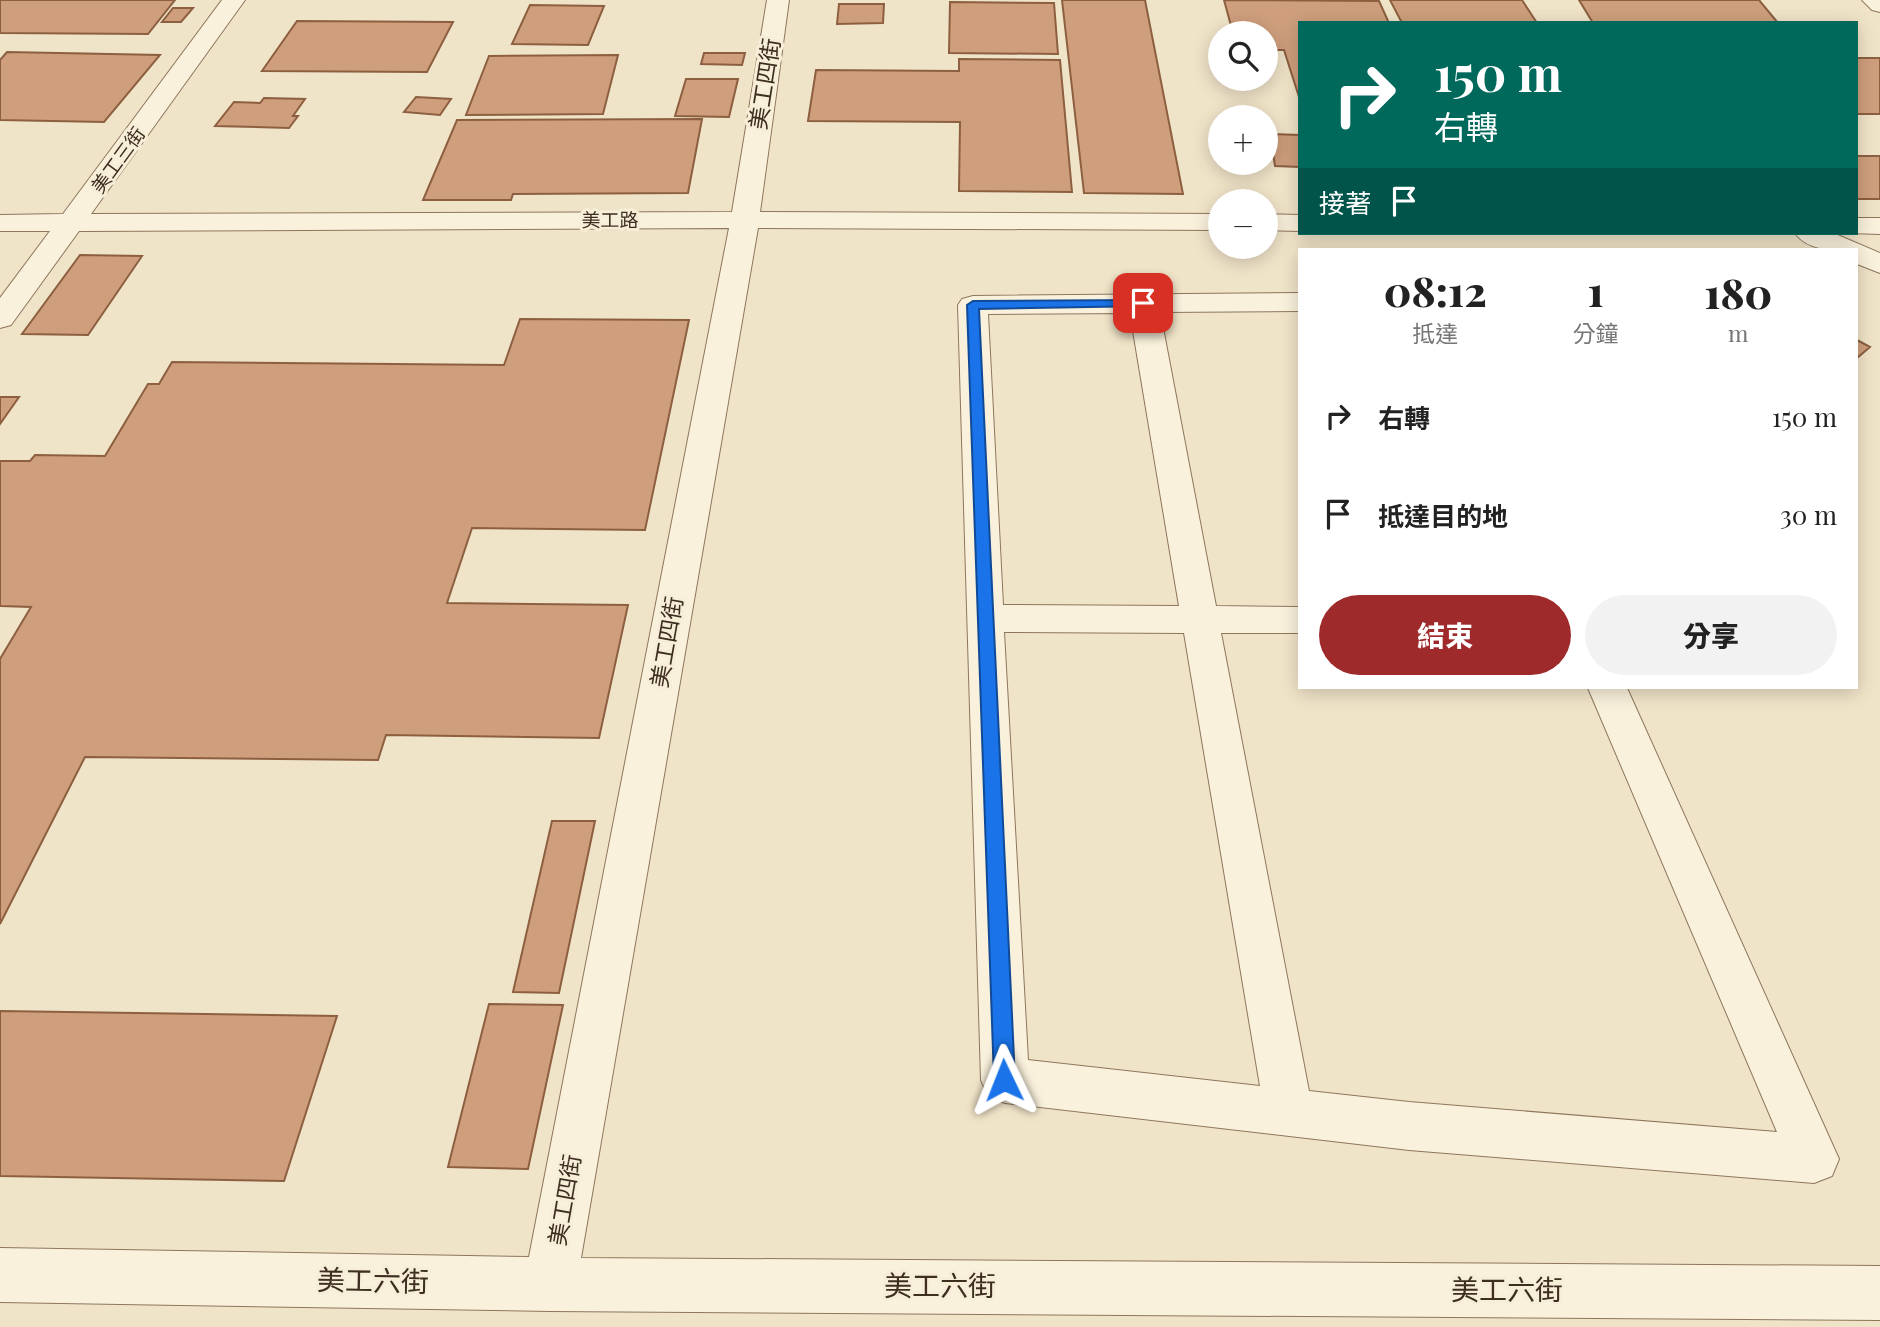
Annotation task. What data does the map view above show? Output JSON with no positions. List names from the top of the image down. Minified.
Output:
{"streets":{"street":["美工四街","美工三街","美工路","美工六街"]},"crossings":[["美工四街","美工路"],["美工四街","美工六街"],["美工三街","美工路"]],"page":{"map_buttons":["+","−"],"turn":["150 m","右轉"],"then":"接著","eta":["08:12","抵達","1","分鐘","180","m"],"list":[{"name":"右轉","value":"150 m"},{"name":"抵達目的地","value":"30 m"}],"buttons":["結束","分享"]}}
